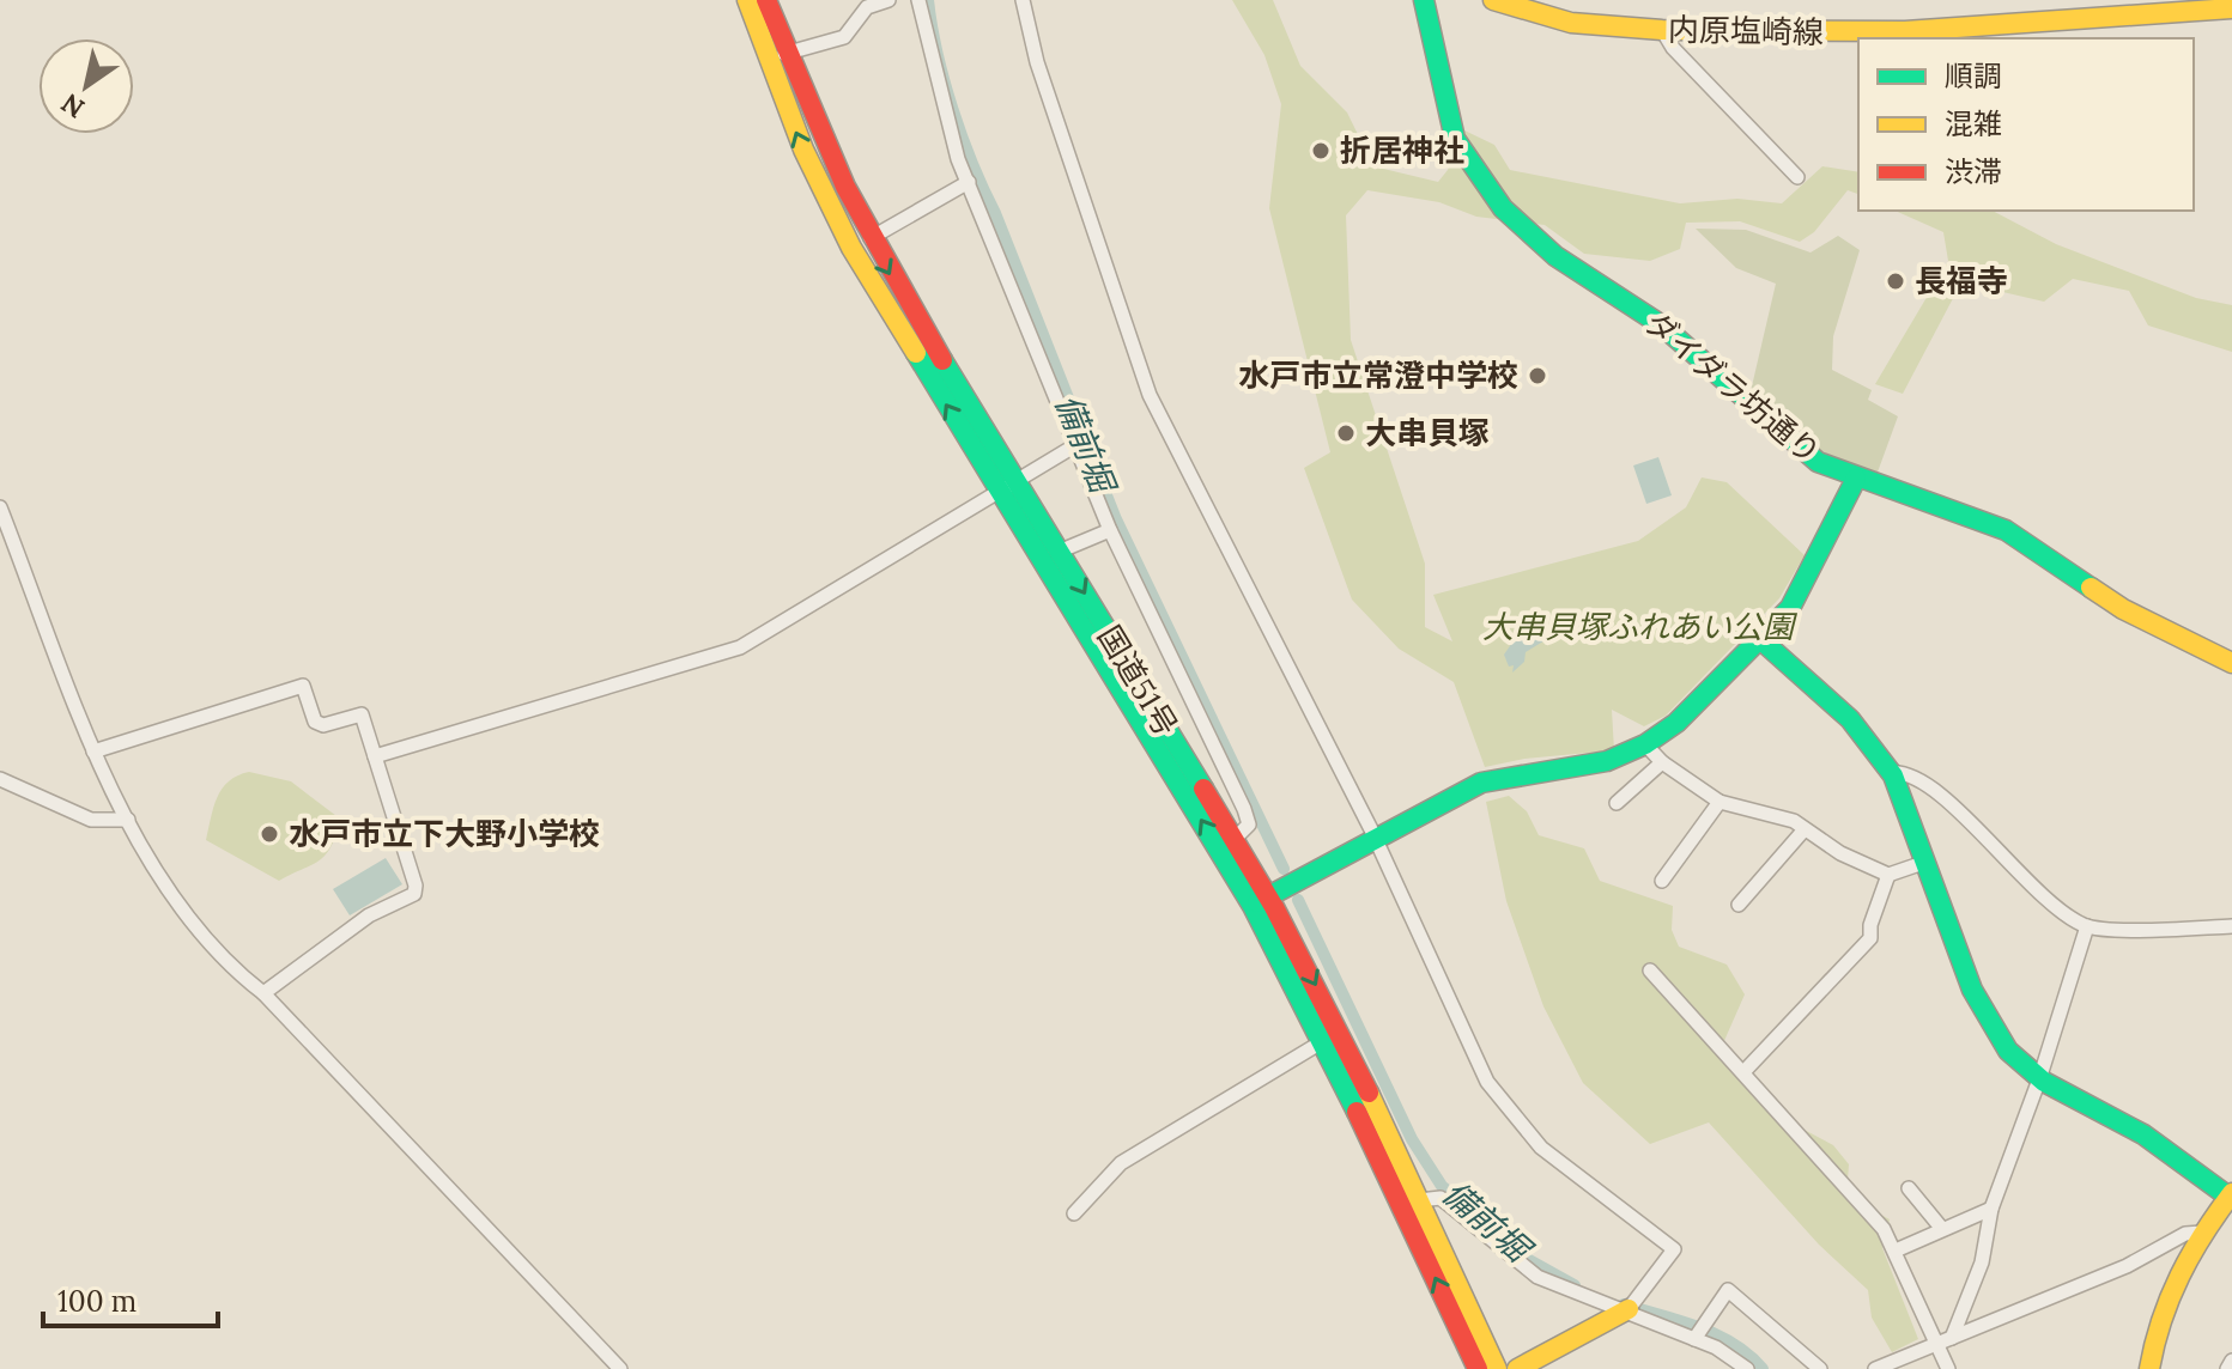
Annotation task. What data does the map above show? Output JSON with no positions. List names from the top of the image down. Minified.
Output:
{"streets":{"main road":["内原塩崎線","ダイダラ坊通り","国道51号"]},"water":["備前堀"],"parks":["大串貝塚ふれあい公園"],"places":["折居神社","長福寺","水戸市立常澄中学校","大串貝塚","水戸市立下大野小学校"],"legend":["順調","混雑","渋滞"],"scale_bar":"100 m","north":"bottom left"}
